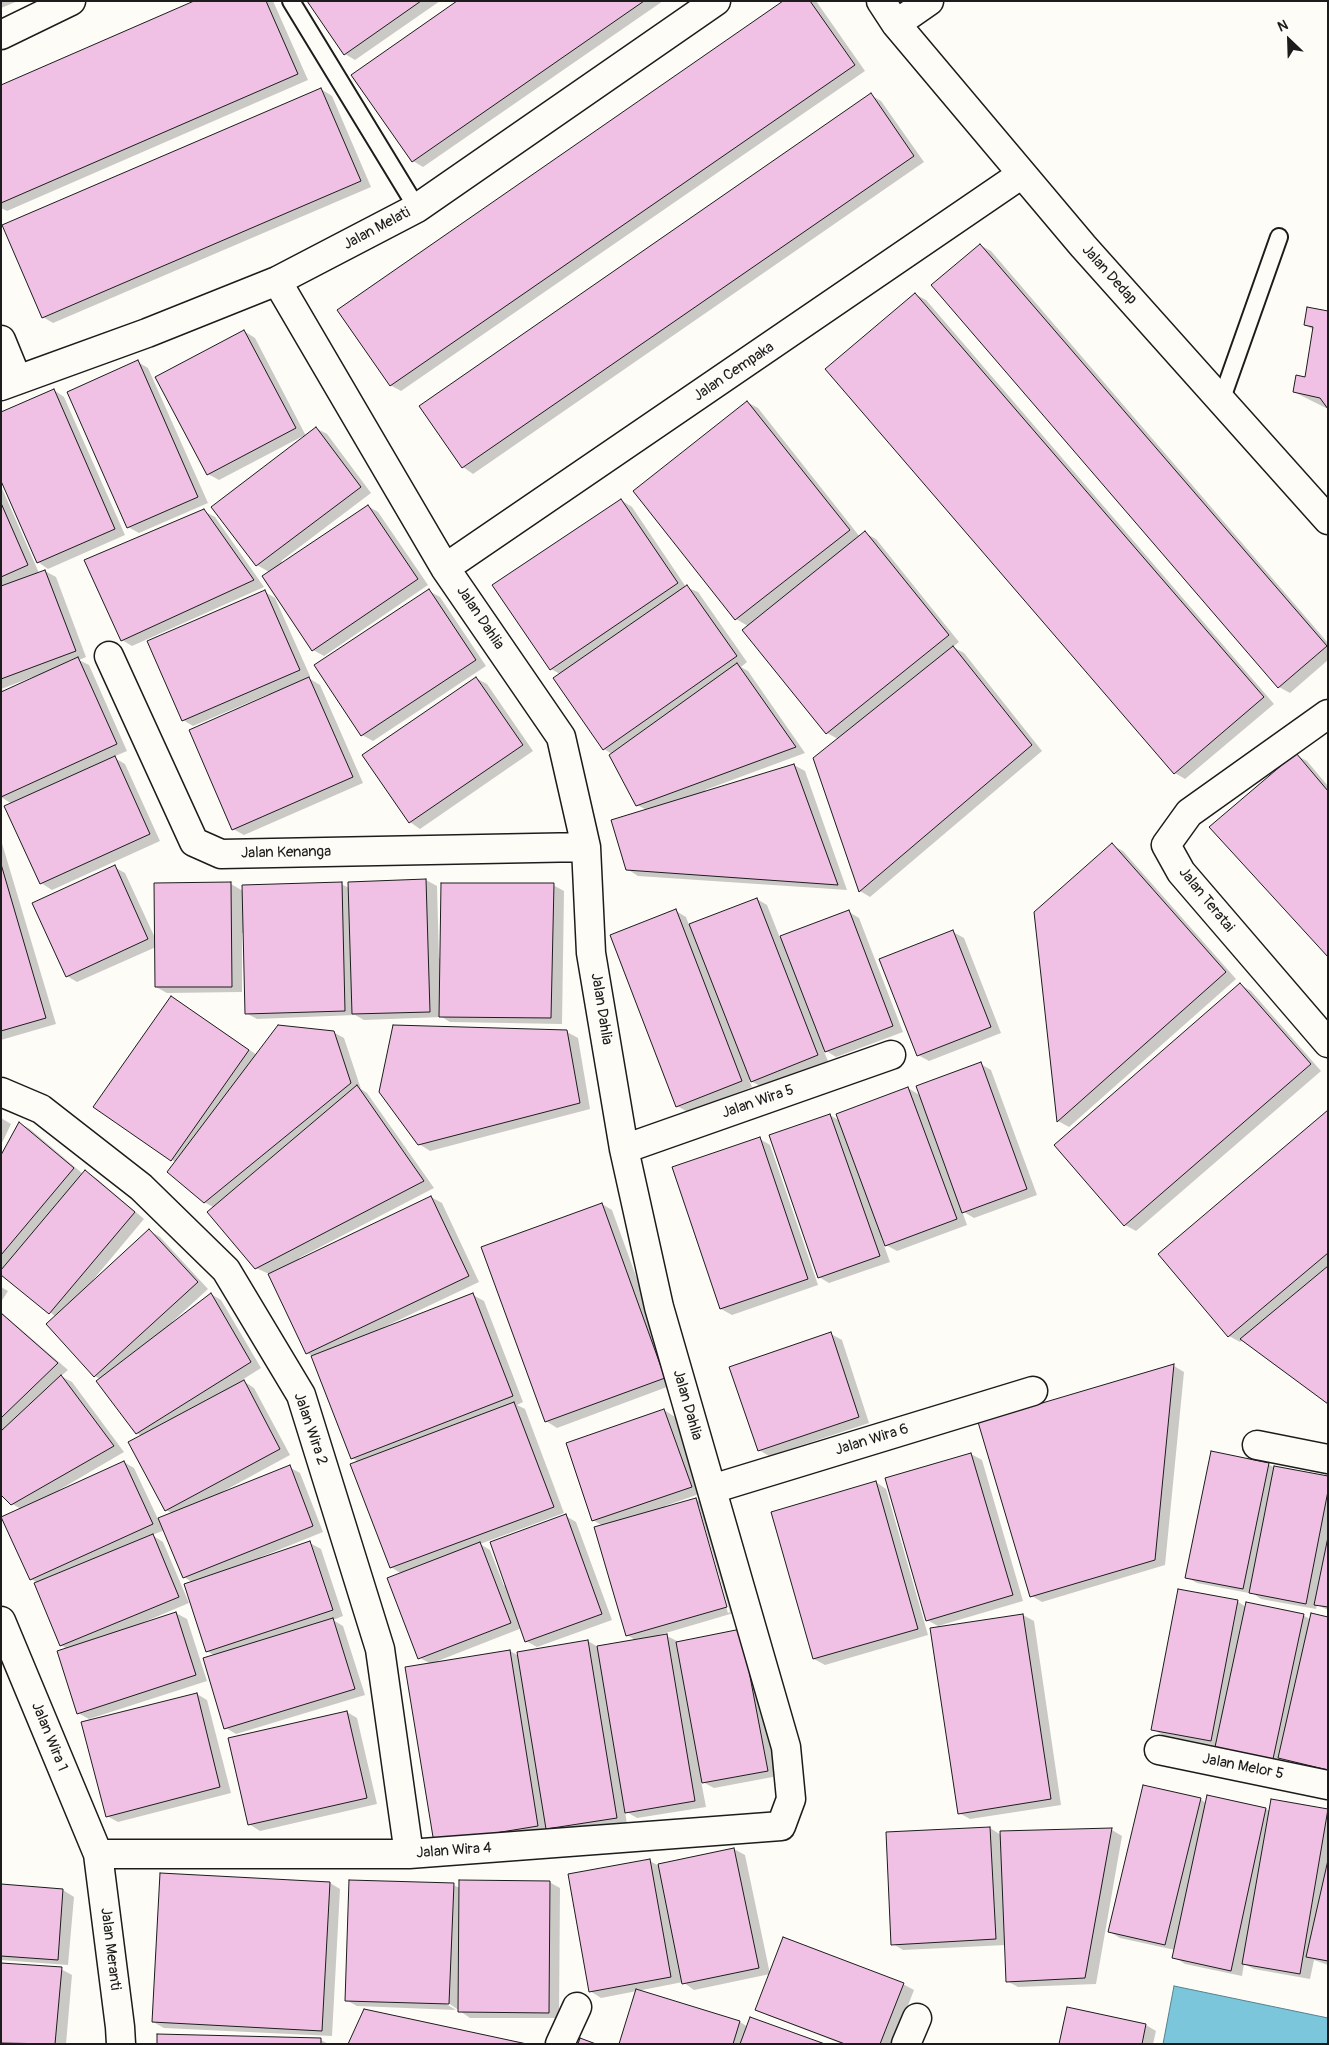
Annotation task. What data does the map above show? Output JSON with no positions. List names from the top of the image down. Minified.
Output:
{"streets":{"street":["Jalan Melati","Jalan Dedap","Jalan Cempaka","Jalan Dahlia","Jalan Kenanga","Jalan Teratai","Jalan Wira 5","Jalan Wira 2","Jalan Wira 6","Jalan Wira 1","Jalan Melor 5","Jalan Wira 4","Jalan Meranti"]},"crossings":[["Jalan Melati","Jalan Dahlia"],["Jalan Dedap","Jalan Cempaka"],["Jalan Cempaka","Jalan Dahlia"],["Jalan Dahlia","Jalan Kenanga"],["Jalan Dahlia","Jalan Wira 5"],["Jalan Dahlia","Jalan Wira 6"],["Jalan Dahlia","Jalan Wira 4"],["Jalan Wira 2","Jalan Wira 4"],["Jalan Wira 1","Jalan Wira 4"],["Jalan Wira 1","Jalan Meranti"],["Jalan Wira 4","Jalan Meranti"]],"north":"top left"}
